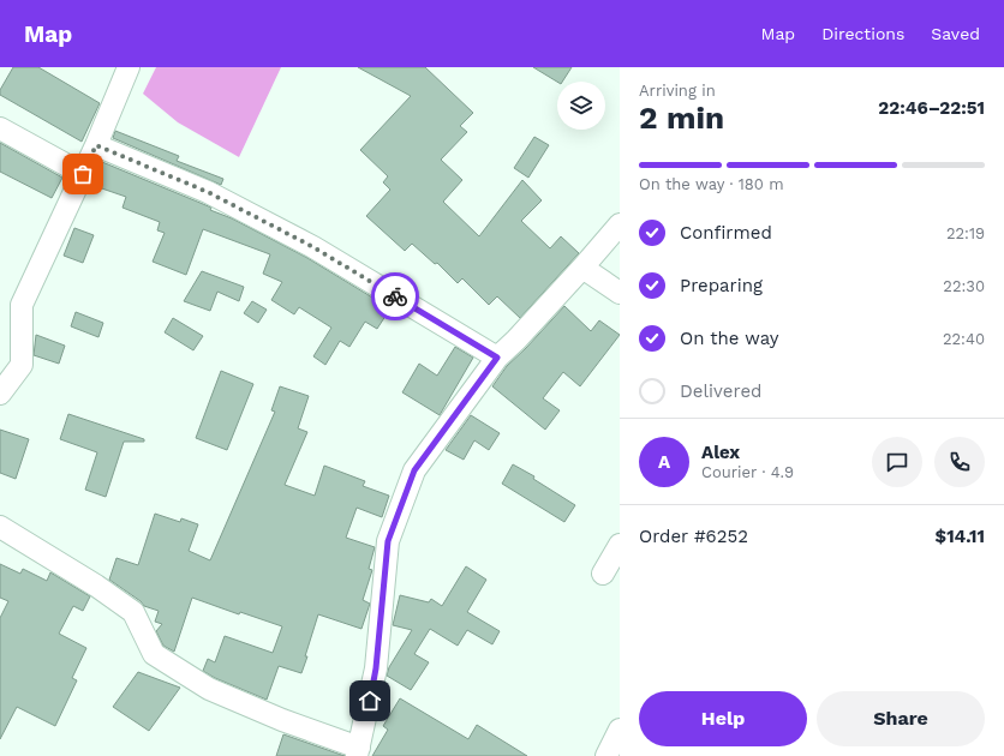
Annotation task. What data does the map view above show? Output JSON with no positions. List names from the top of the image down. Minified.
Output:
{"page":{"header":"Map","nav":["Map","Directions","Saved"],"heading":["2 min","Arriving in","22:46–22:51"],"panel":["Alex","Courier · 4.9","Order #6252","$14.11"],"bar":"On the way · 180 m","list":[["Confirmed","22:19"],["Preparing","22:30"],["On the way","22:40"],"Delivered"],"round":"A","buttons":["Help","Share"]}}
